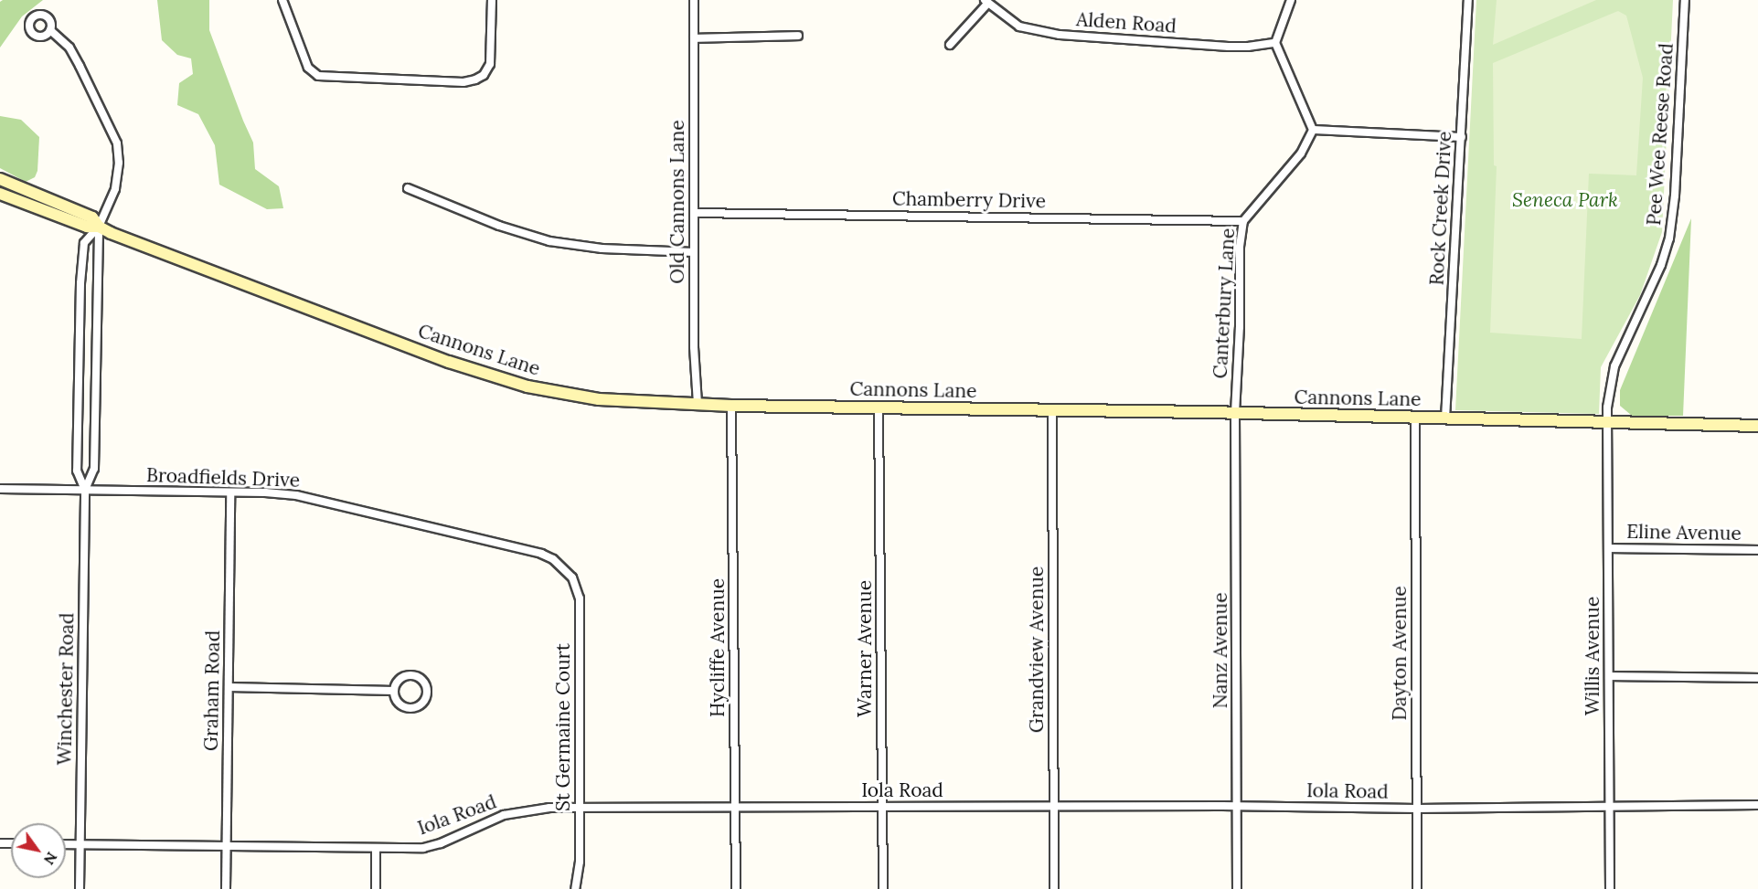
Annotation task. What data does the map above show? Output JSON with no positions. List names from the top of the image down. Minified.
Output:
{"streets":{"main road":["Cannons Lane"],"street":["Alden Road","Pee Wee Reese Road","Chamberry Drive","Old Cannons Lane","Rock Creek Drive","Canterbury Lane","Broadfields Drive","Eline Avenue","Hycliffe Avenue","Warner Avenue","Grandview Avenue","Nanz Avenue","Dayton Avenue","Willis Avenue","Winchester Road","Graham Road","St Germaine Court","Iola Road"]},"crossings":[["Pee Wee Reese Road","Cannons Lane"],["Pee Wee Reese Road","Willis Avenue"],["Chamberry Drive","Old Cannons Lane"],["Chamberry Drive","Canterbury Lane"],["Old Cannons Lane","Cannons Lane"],["Rock Creek Drive","Cannons Lane"],["Canterbury Lane","Cannons Lane"],["Canterbury Lane","Nanz Avenue"],["Cannons Lane","Hycliffe Avenue"],["Cannons Lane","Warner Avenue"],["Cannons Lane","Grandview Avenue"],["Cannons Lane","Nanz Avenue"],["Cannons Lane","Dayton Avenue"],["Cannons Lane","Willis Avenue"],["Cannons Lane","Winchester Road"],["Broadfields Drive","Winchester Road"],["Broadfields Drive","Graham Road"],["Broadfields Drive","St Germaine Court"],["Eline Avenue","Willis Avenue"],["Hycliffe Avenue","Iola Road"],["Warner Avenue","Iola Road"],["Grandview Avenue","Iola Road"],["Nanz Avenue","Iola Road"],["Dayton Avenue","Iola Road"],["Willis Avenue","Iola Road"],["Winchester Road","Iola Road"],["Graham Road","Iola Road"],["St Germaine Court","Iola Road"]],"parks":["Seneca Park"],"north":"bottom right"}
